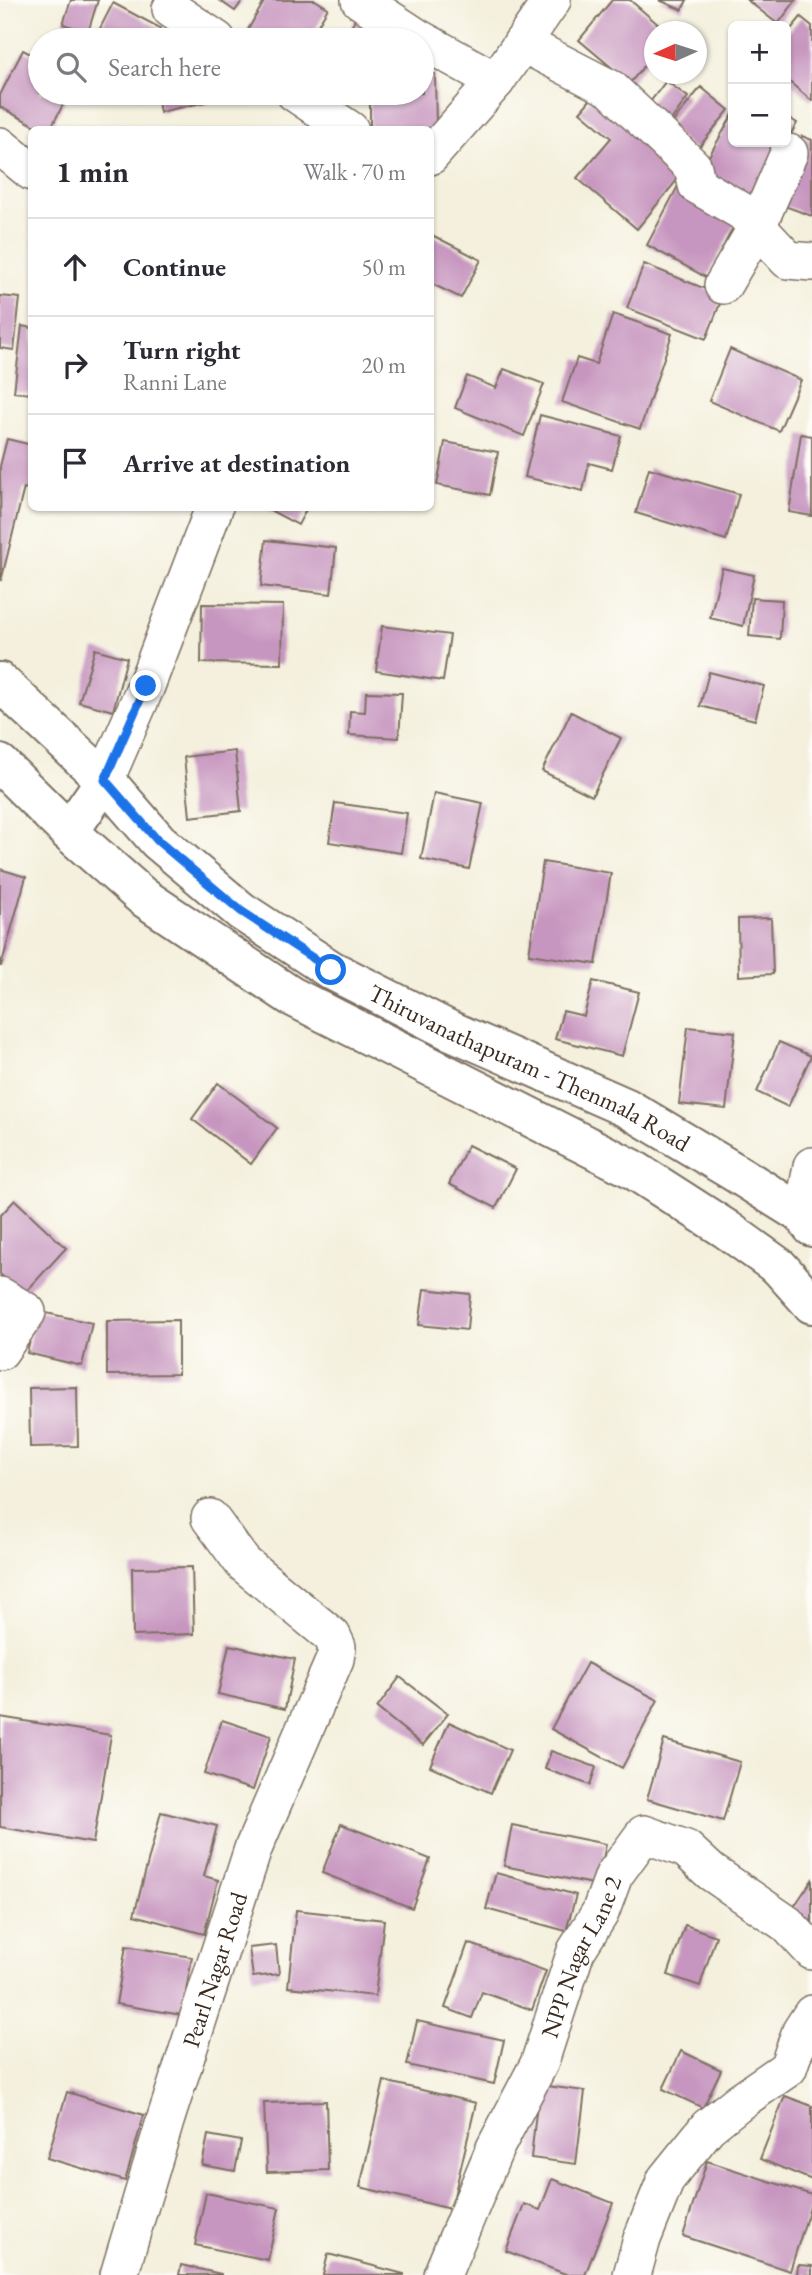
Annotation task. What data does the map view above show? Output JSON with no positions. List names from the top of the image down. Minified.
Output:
{"streets":{"main road":["Thiruvanathapuram - Thenmala Road"],"street":["NPP Nagar Lane 2","Pearl Nagar Road"]},"north":"left","page":{"map_buttons":["+","−"],"search":"Search here","heading":["1 min","Walk · 70 m"],"list":[["Continue","50 m"],["Turn right","Ranni Lane","20 m"],"Arrive at destination"]}}
